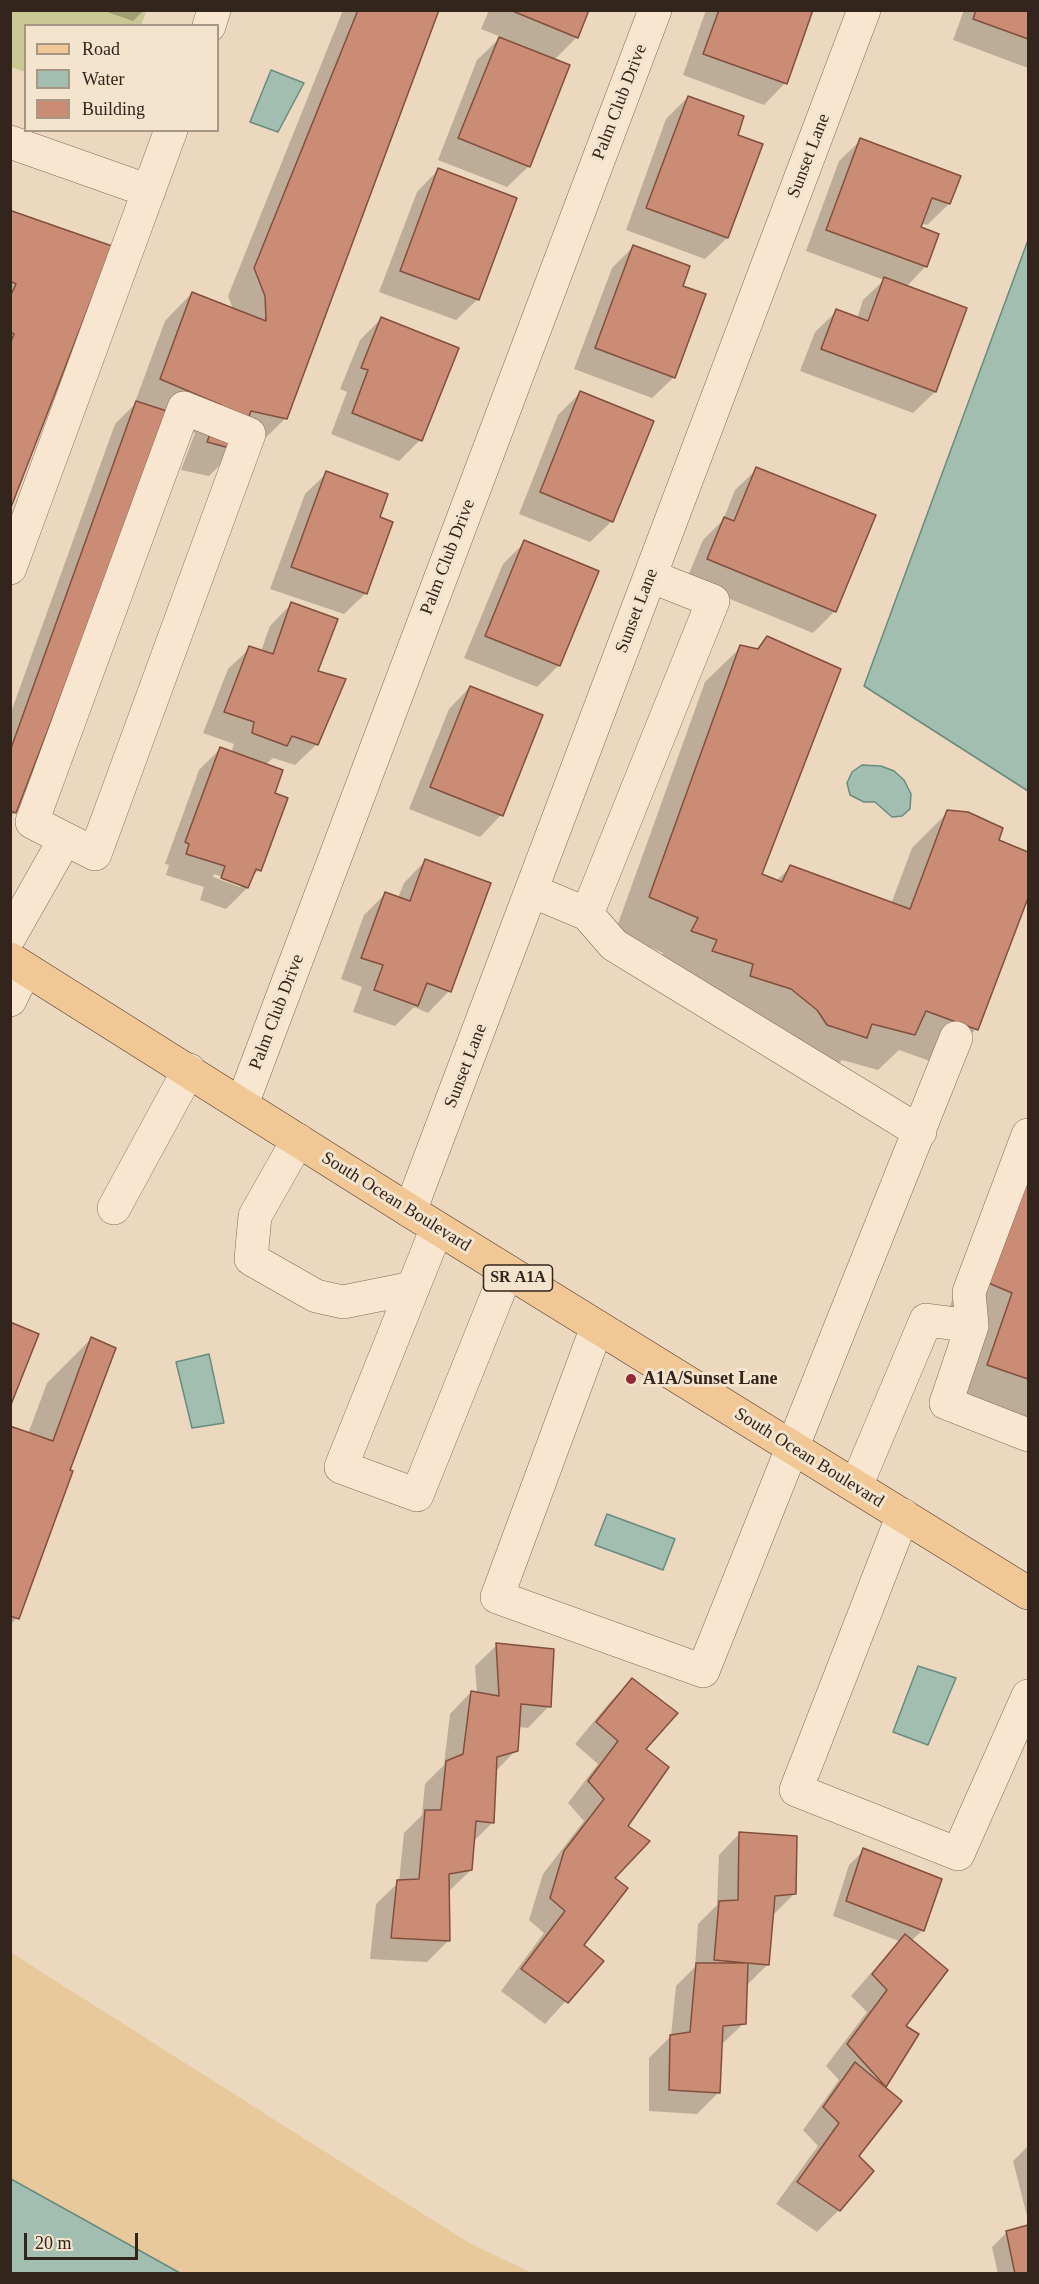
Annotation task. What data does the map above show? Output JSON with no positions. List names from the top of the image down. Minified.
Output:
{"streets":{"main road":["South Ocean Boulevard","SR A1A"],"street":["Palm Club Drive","Sunset Lane"]},"crossings":[["Palm Club Drive","South Ocean Boulevard"],["Sunset Lane","South Ocean Boulevard"]],"places":["A1A/Sunset Lane"],"legend":["Road","Water","Building"],"scale_bar":"20 m"}
